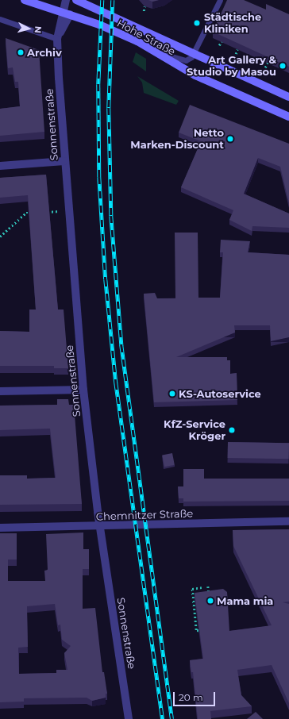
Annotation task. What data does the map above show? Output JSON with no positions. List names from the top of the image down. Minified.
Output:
{"streets":{"main road":["Hohe Straße"],"street":["Sonnenstraße","Chemnitzer Straße"]},"crossings":[["Hohe Straße","Sonnenstraße"],["Sonnenstraße","Chemnitzer Straße"]],"places":["Städtische Kliniken","Archiv","Art Gallery & Studio by Masou","Netto Marken-Discount","KS-Autoservice","KfZ-Service Kröger","Mama mia"],"scale_bar":"20 m","north":"right"}
